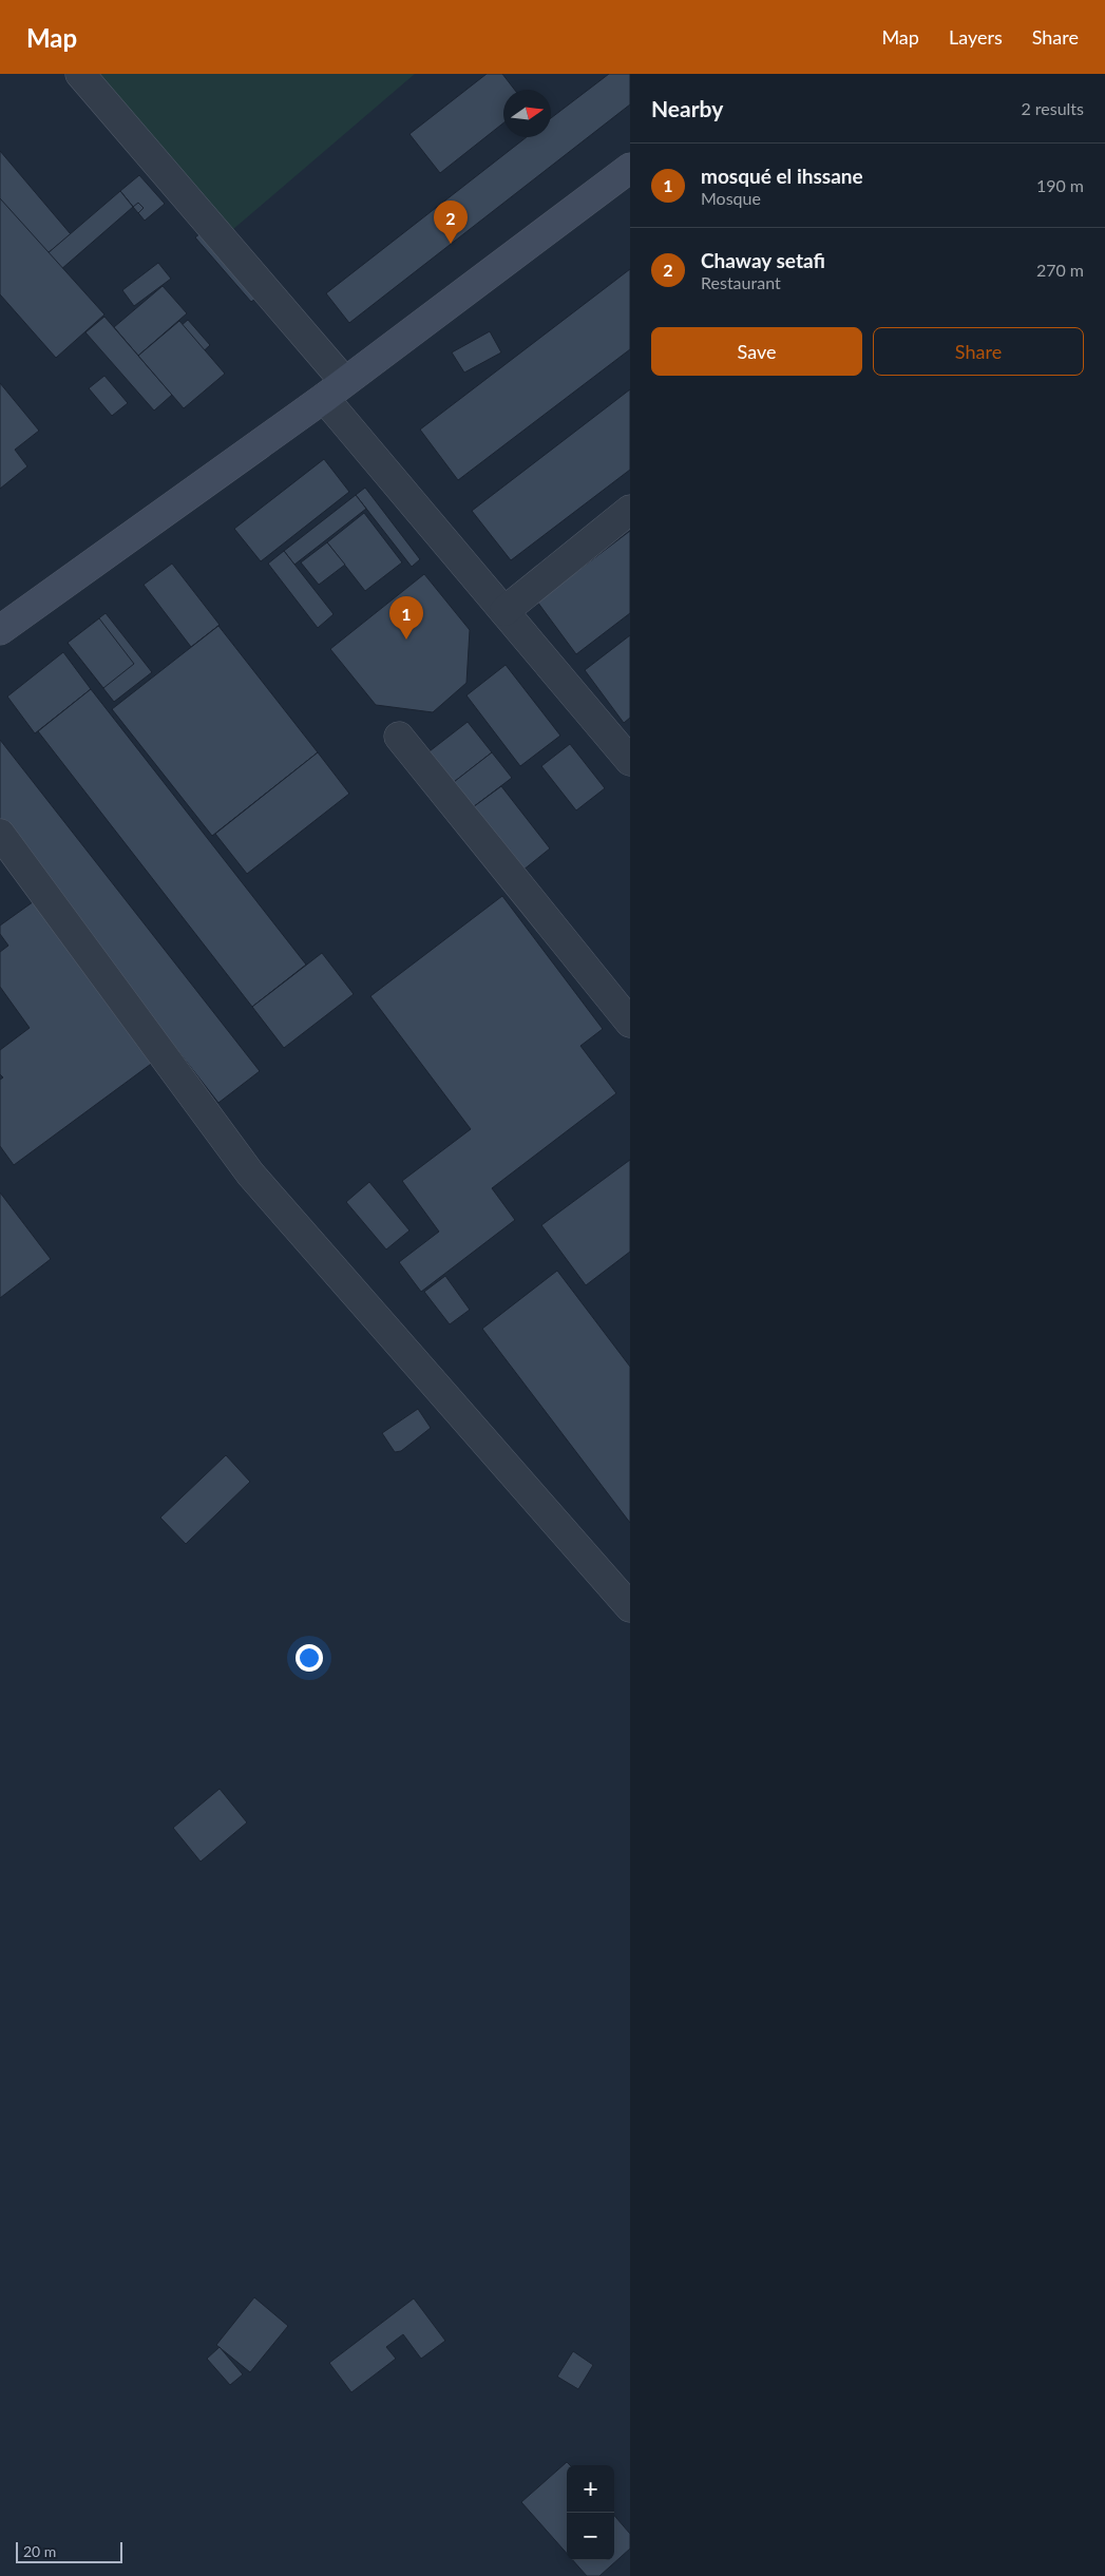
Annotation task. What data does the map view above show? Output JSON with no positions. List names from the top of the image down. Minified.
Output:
{"scale_bar":"20 m","north":"right","page":{"header":"Map","nav":["Map","Layers","Share"],"heading":["Nearby","2 results"],"list":[{"mark":"1","name":"mosqué el ihssane","note":"Mosque","value":"190 m"},{"mark":"2","name":"Chaway setafi","note":"Restaurant","value":"270 m"}],"pins":["2","1"],"buttons":["Save","Share"],"map_buttons":["+","−"],"scale":"20 m"}}
